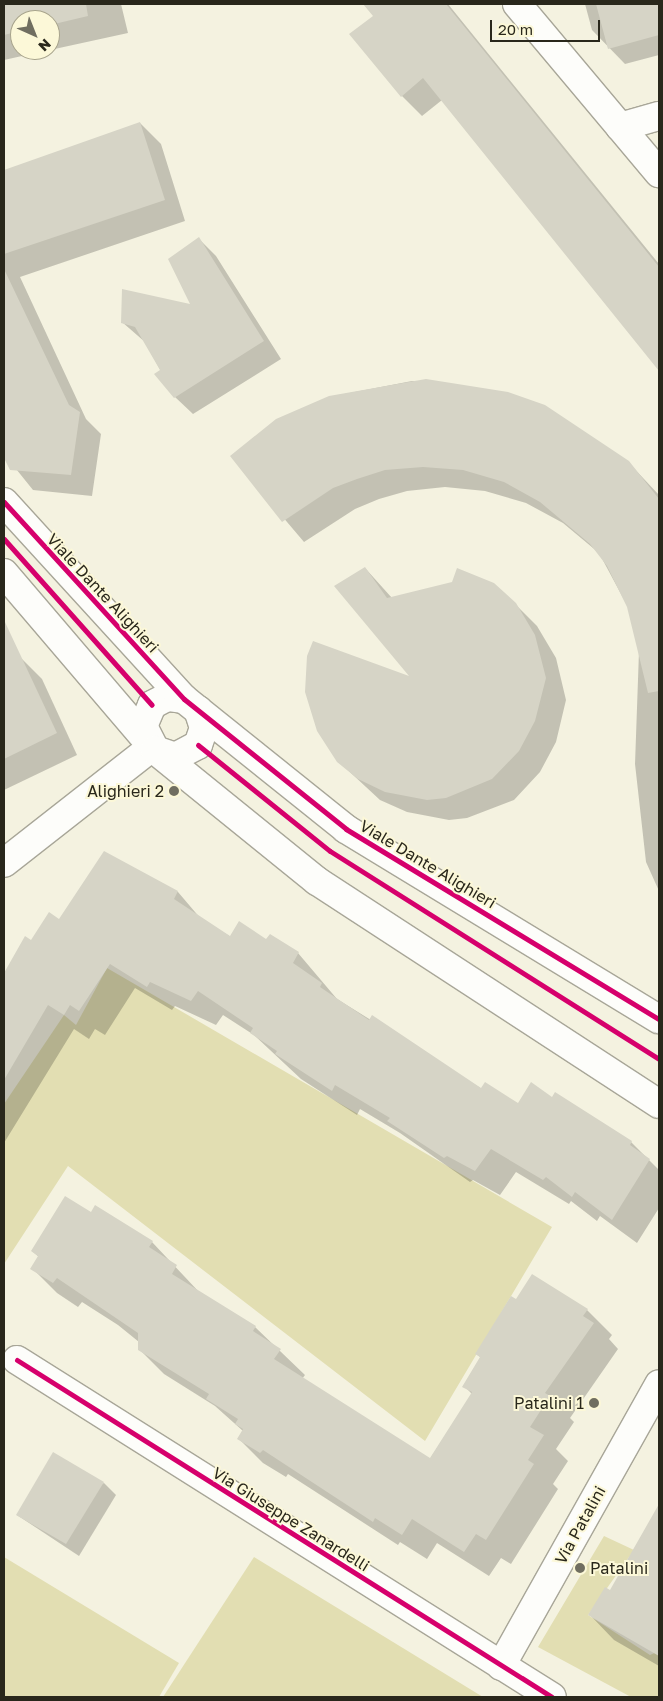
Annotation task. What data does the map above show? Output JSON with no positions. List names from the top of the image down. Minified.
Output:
{"streets":{"street":["Viale Dante Alighieri","Via Giuseppe Zanardelli","Via Patalini"]},"crossings":[["Via Giuseppe Zanardelli","Via Patalini"]],"places":["Alighieri 2","Patalini 1","Patalini"],"scale_bar":"20 m","north":"bottom right"}
